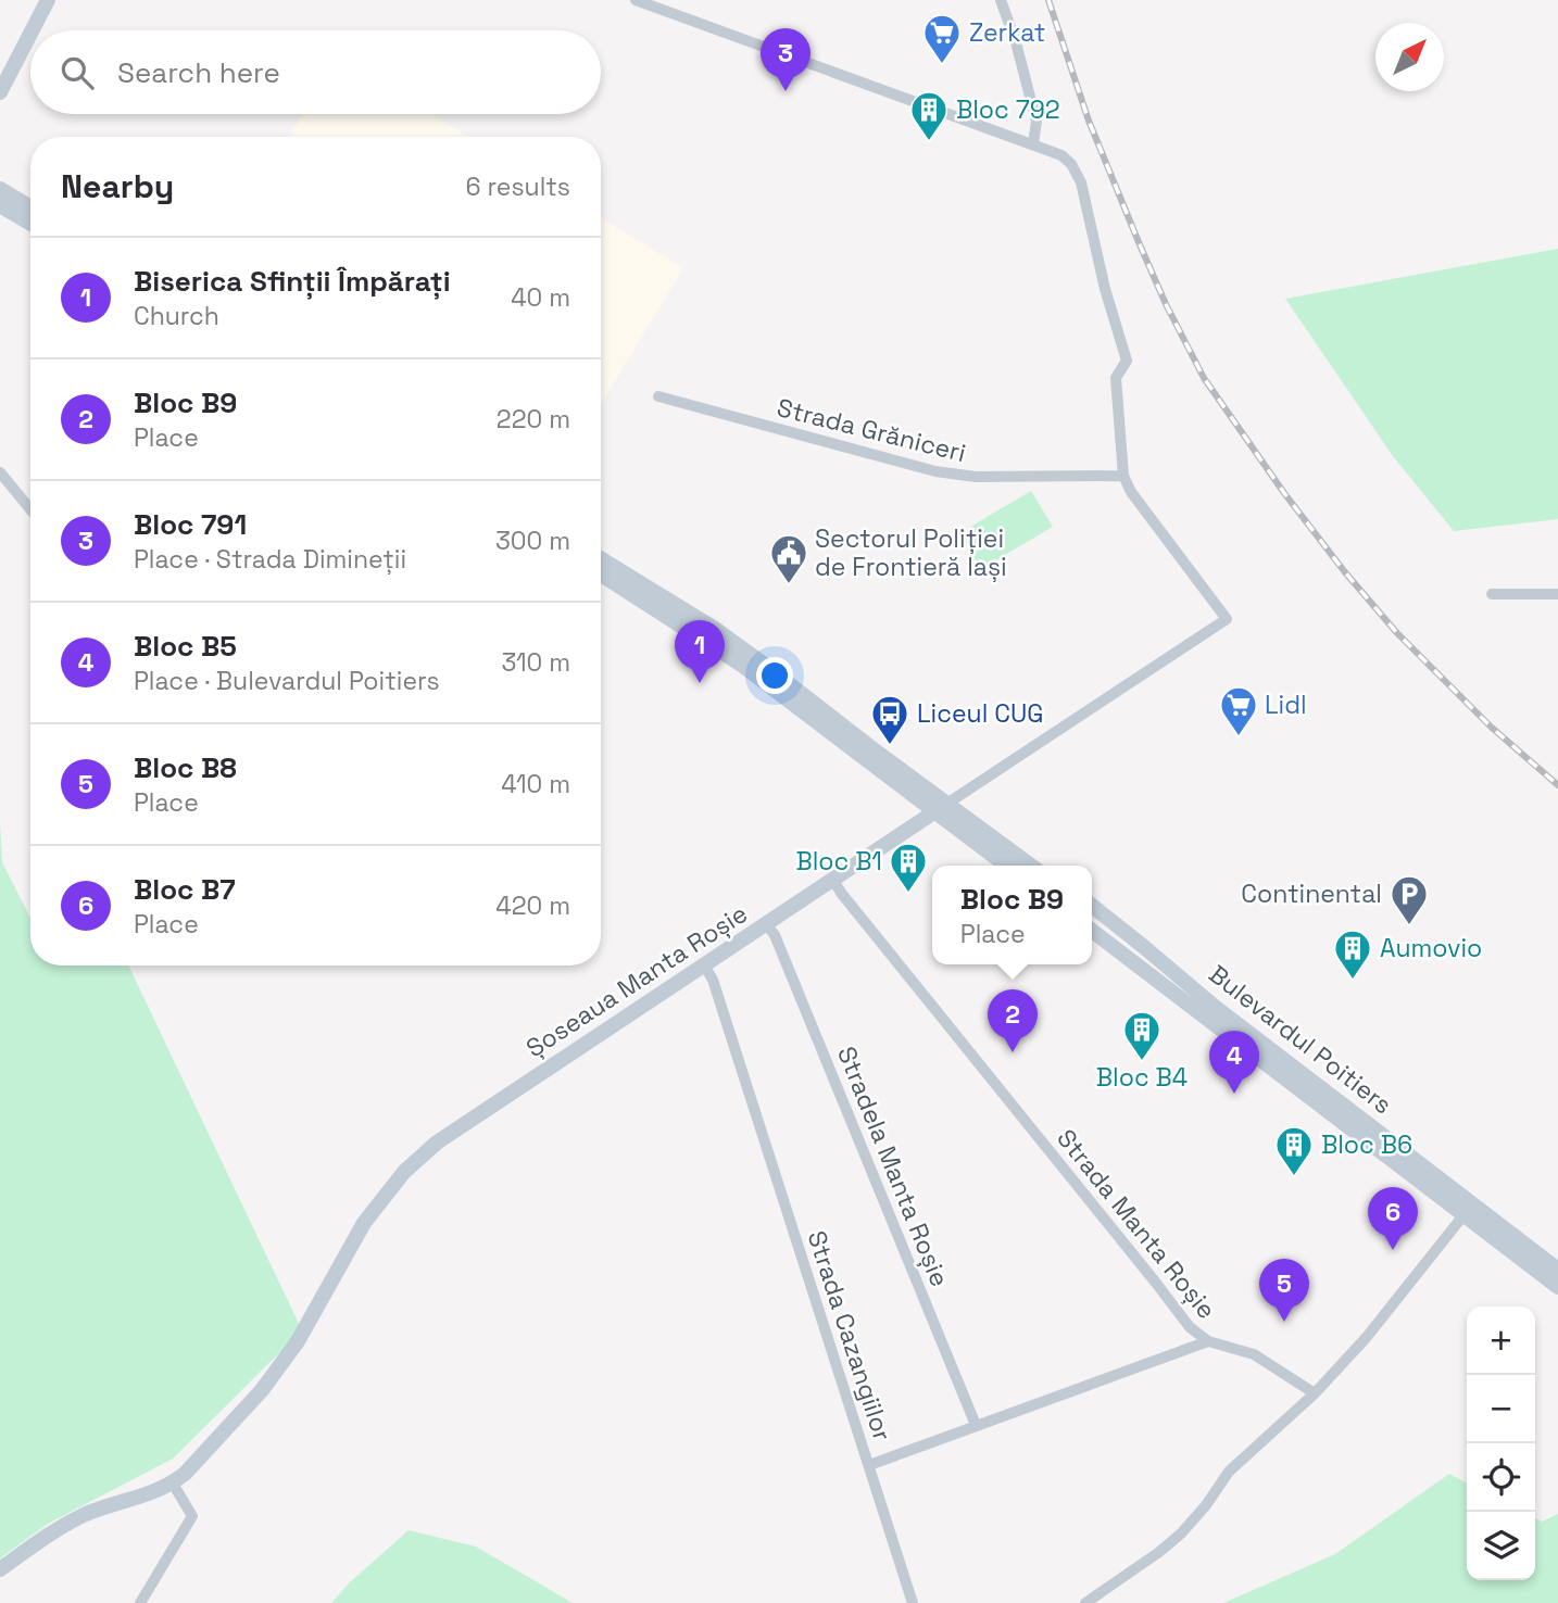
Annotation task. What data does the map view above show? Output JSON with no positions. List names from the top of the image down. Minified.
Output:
{"streets":{"main road":["Șoseaua Manta Roșie","Bulevardul Poitiers"],"street":["Strada Grăniceri","Stradela Manta Roșie","Strada Manta Roșie","Strada Cazangiilor"]},"crossings":[["Strada Grăniceri","Șoseaua Manta Roșie"],["Șoseaua Manta Roșie","Stradela Manta Roșie"],["Șoseaua Manta Roșie","Strada Manta Roșie"],["Șoseaua Manta Roșie","Strada Cazangiilor"],["Stradela Manta Roșie","Strada Cazangiilor"],["Strada Manta Roșie","Strada Cazangiilor"]],"places":{"supermarket":["Zerkat","Lidl"],"building":["Bloc 792","Bloc B1","Aumovio","Bloc B4","Bloc B6"],"public building":["Sectorul Poliției de Frontieră Iași"],"bus stop":["Liceul CUG"],"parking":["Continental"]},"north":"top right","page":{"pins":["3","1","2","4","6","5"],"search":"Search here","heading":["Nearby","6 results"],"list":[{"mark":"1","name":"Biserica Sfinții Împărați","note":"Church","value":"40 m"},{"mark":"2","name":"Bloc B9","note":"Place","value":"220 m"},{"mark":"3","name":"Bloc 791","note":"Place · Strada Dimineții","value":"300 m"},{"mark":"4","name":"Bloc B5","note":"Place · Bulevardul Poitiers","value":"310 m"},{"mark":"5","name":"Bloc B8","note":"Place","value":"410 m"},{"mark":"6","name":"Bloc B7","note":"Place","value":"420 m"}],"popup":["Bloc B9","Place"],"map_buttons":["+","−"]}}
